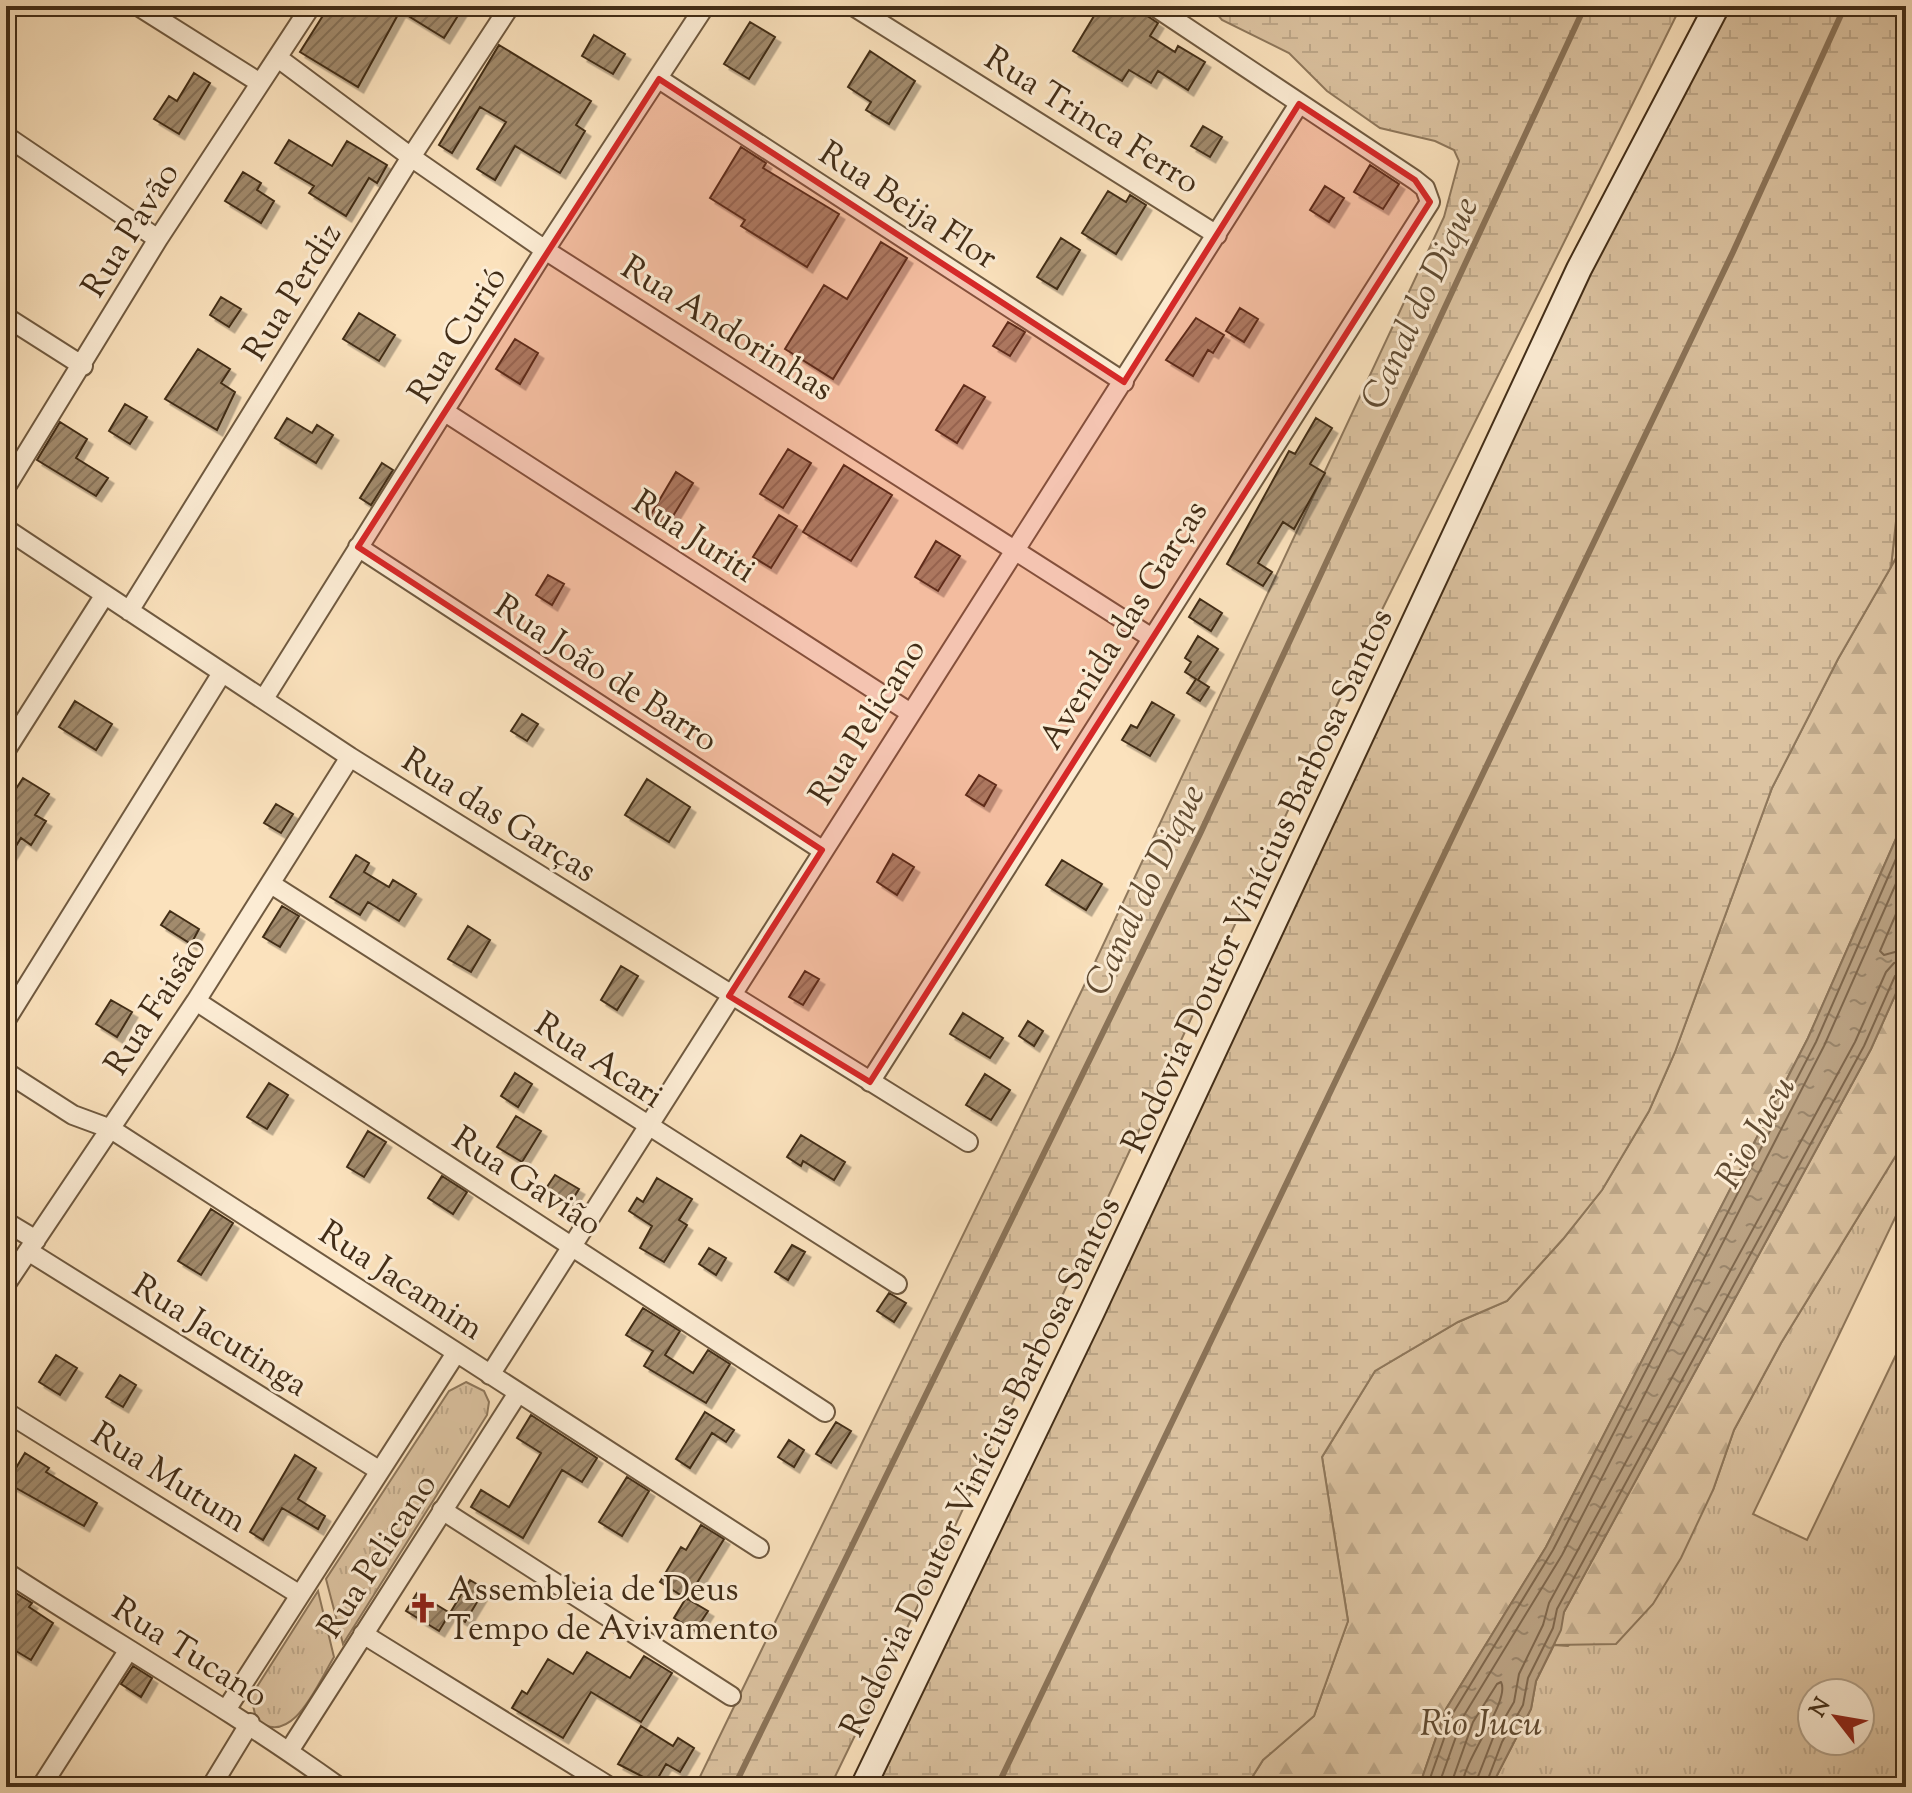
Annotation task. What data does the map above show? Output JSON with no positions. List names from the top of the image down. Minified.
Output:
{"streets":{"main road":["Rodovia Doutor Vinícius Barbosa Santos"],"street":["Rua Trinca Ferro","Rua Beija Flor","Rua Pavão","Rua Perdiz","Rua Andorinhas","Rua Curió","Rua Juriti","Avenida das Garças","Rua João de Barro","Rua Pelicano","Rua das Garças","Rua Faisão","Rua Acari","Rua Gavião","Rua Jacamim","Rua Jacutinga","Rua Mutum","Rua Tucano"]},"crossings":[["Rua Trinca Ferro","Rua Pelicano"],["Rua Beija Flor","Rua Curió"],["Rua Beija Flor","Rua Pelicano"],["Rua Pavão","Rua Andorinhas"],["Rua Perdiz","Rua Andorinhas"],["Rua Perdiz","Rua das Garças"],["Rua Andorinhas","Rua Curió"],["Rua Andorinhas","Avenida das Garças"],["Rua Andorinhas","Rua Pelicano"],["Rua Curió","Rua Juriti"],["Rua Curió","Rua João de Barro"],["Rua Curió","Rua das Garças"],["Rua Juriti","Rua Pelicano"],["Avenida das Garças","Rua Pelicano"],["Avenida das Garças","Rua das Garças"],["Rua João de Barro","Rua Pelicano"],["Rua Pelicano","Rua das Garças"],["Rua Pelicano","Rua Acari"],["Rua Pelicano","Rua Gavião"],["Rua Pelicano","Rua Jacamim"],["Rua Pelicano","Rua Jacutinga"],["Rua Pelicano","Rua Mutum"],["Rua Pelicano","Rua Tucano"],["Rua das Garças","Rua Faisão"],["Rua Faisão","Rua Acari"],["Rua Faisão","Rua Gavião"],["Rua Faisão","Rua Jacamim"],["Rua Faisão","Rua Jacutinga"]],"water":["Canal do Dique","Rio Jucu"],"places":{"church":["Assembleia de Deus Tempo de Avivamento"]},"north":"top left"}
